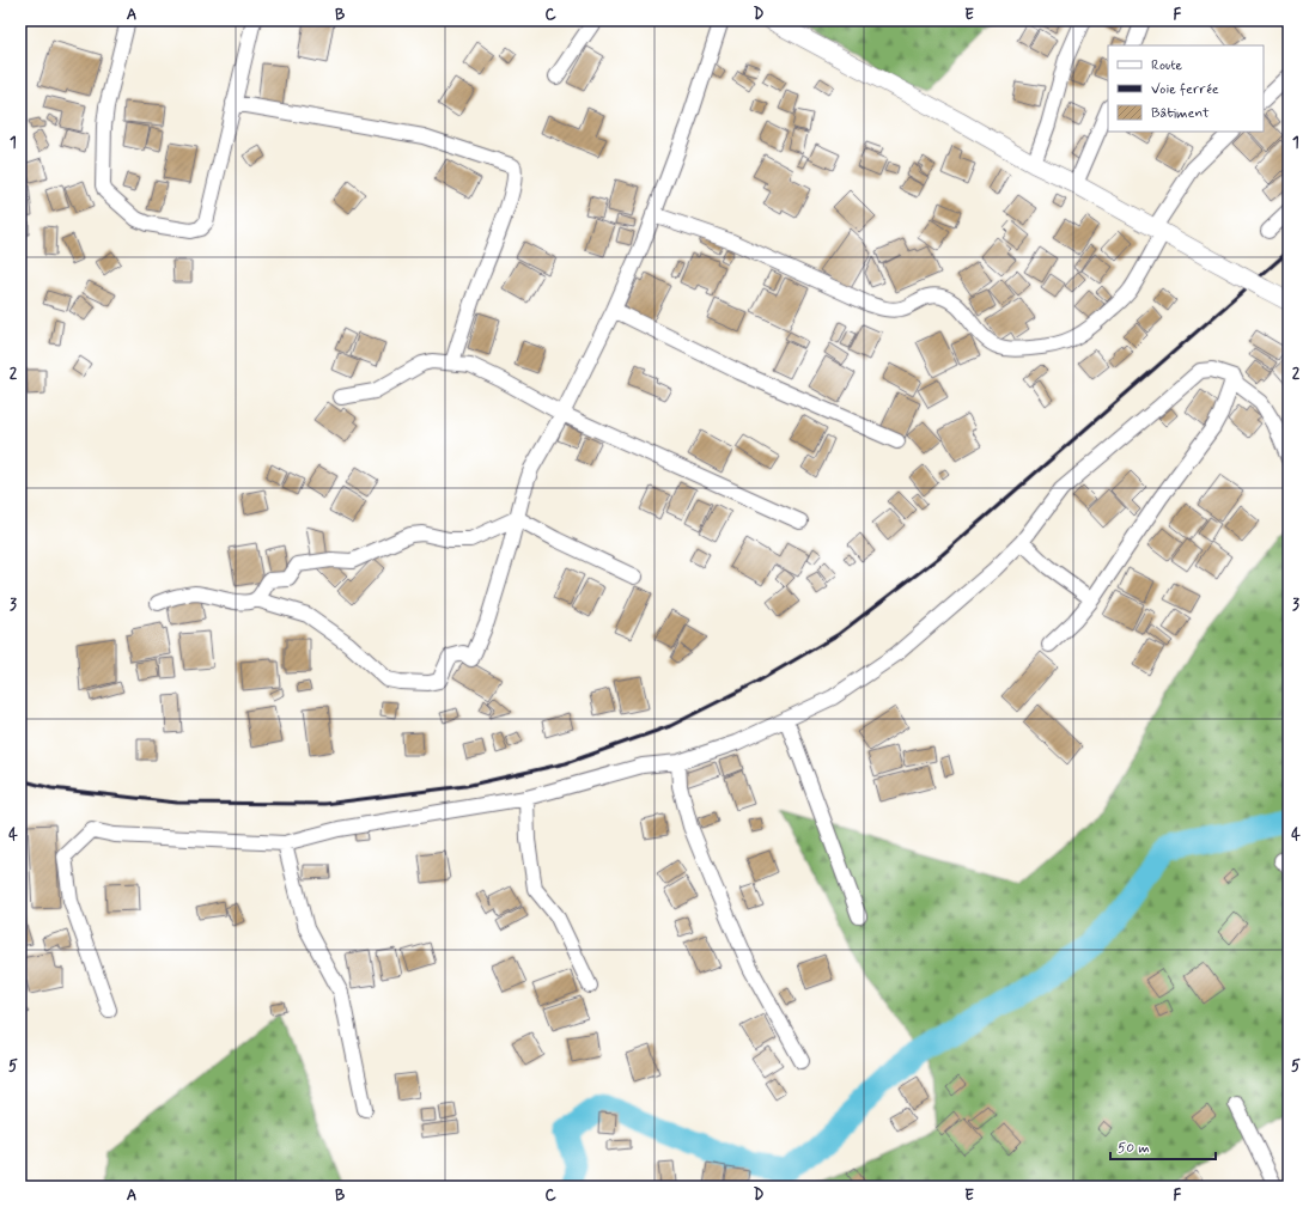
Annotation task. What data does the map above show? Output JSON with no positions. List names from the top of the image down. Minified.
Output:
{"legend":["Route","Voie ferrée","Bâtiment"],"scale_bar":"50 m","grid":{"columns":["A","B","C","D","E","F"],"rows":["1","2","3","4","5"]}}
